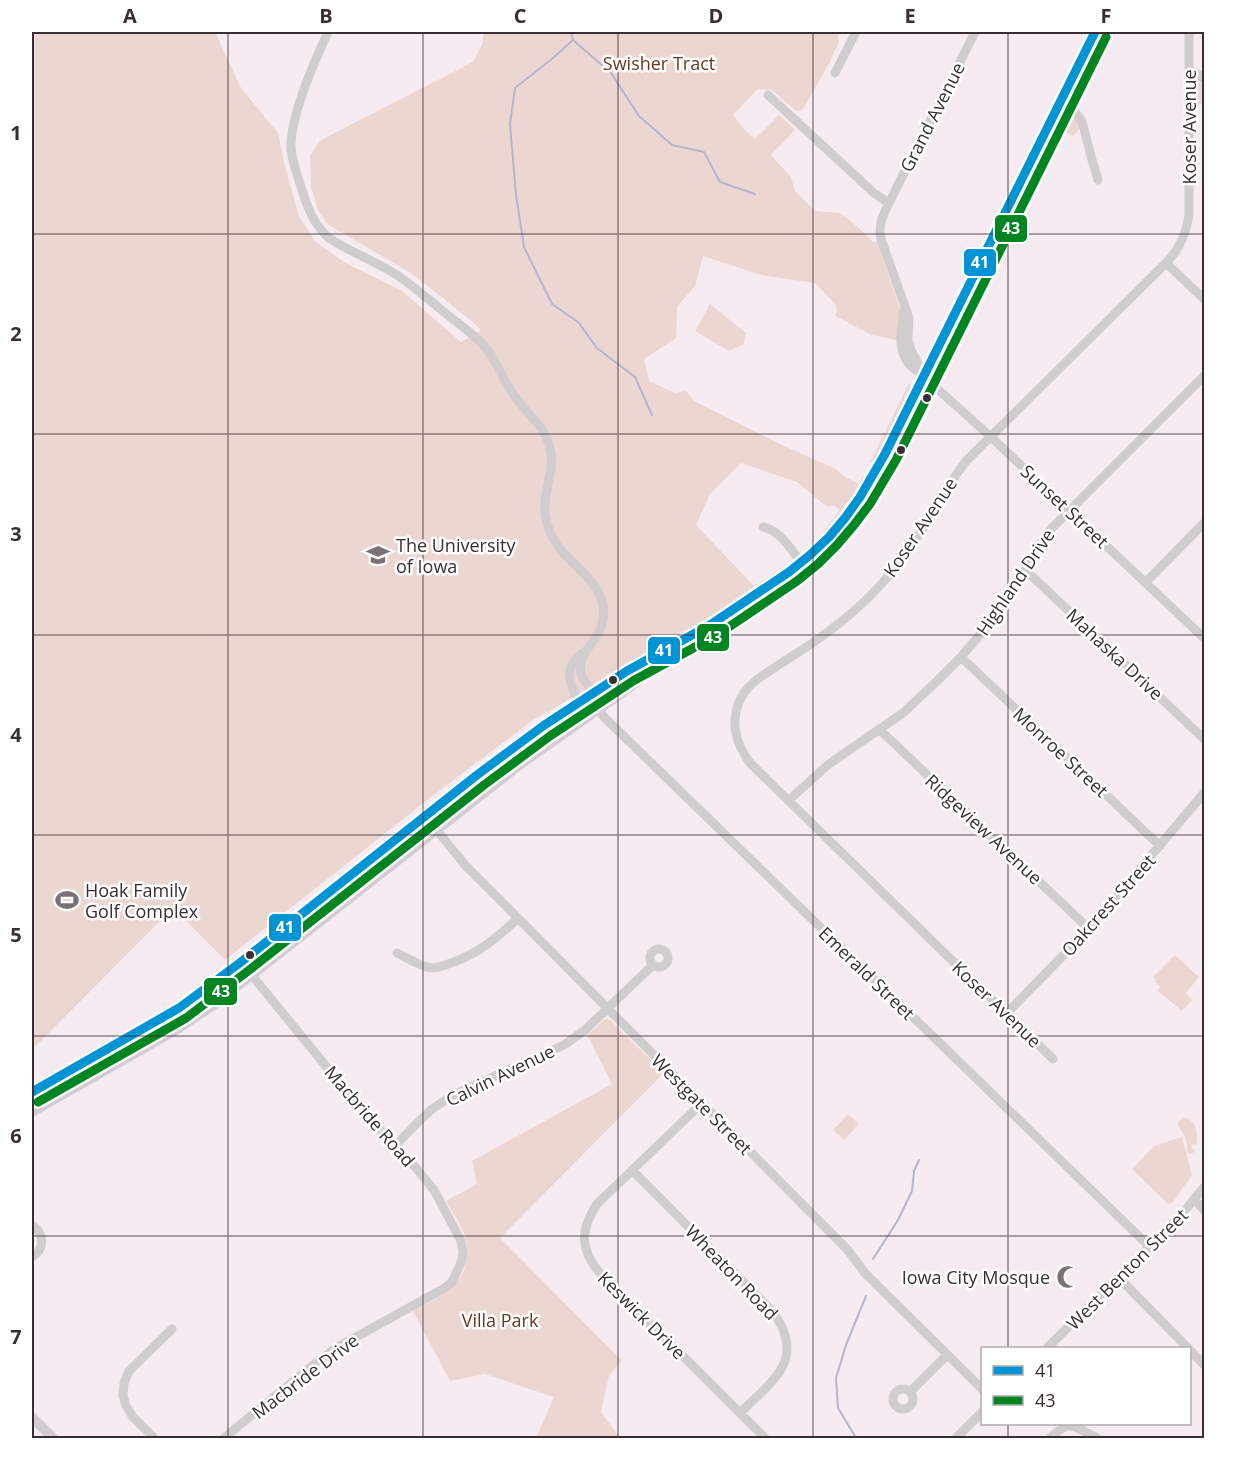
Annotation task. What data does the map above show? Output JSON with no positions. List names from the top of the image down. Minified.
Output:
{"streets":{"street":["Grand Avenue","Koser Avenue","Sunset Street","Highland Drive","Mahaska Drive","Monroe Street","Ridgeview Avenue","Oakcrest Street","Emerald Street","Calvin Avenue","Westgate Street","Macbride Road","West Benton Street","Wheaton Road","Keswick Drive","Macbride Drive"]},"crossings":[["Grand Avenue","Sunset Street"],["Koser Avenue","Sunset Street"],["Koser Avenue","Highland Drive"],["Koser Avenue","Oakcrest Street"],["Sunset Street","Highland Drive"],["Highland Drive","Mahaska Drive"],["Highland Drive","Monroe Street"],["Highland Drive","Ridgeview Avenue"],["Monroe Street","Oakcrest Street"],["Ridgeview Avenue","Oakcrest Street"],["Emerald Street","West Benton Street"],["Calvin Avenue","Westgate Street"],["Calvin Avenue","Macbride Road"],["Westgate Street","Keswick Drive"],["Macbride Road","Macbride Drive"],["Wheaton Road","Keswick Drive"]],"parks":["Swisher Tract","Villa Park"],"places":{"school or university":["The University of Iowa"],"sports":["Hoak Family Golf Complex"],"mosque":["Iowa City Mosque"]},"lines":["transit line 41","transit line 43"],"legend":["41","43"],"grid":{"columns":["A","B","C","D","E","F"],"rows":["1","2","3","4","5","6","7"]}}
